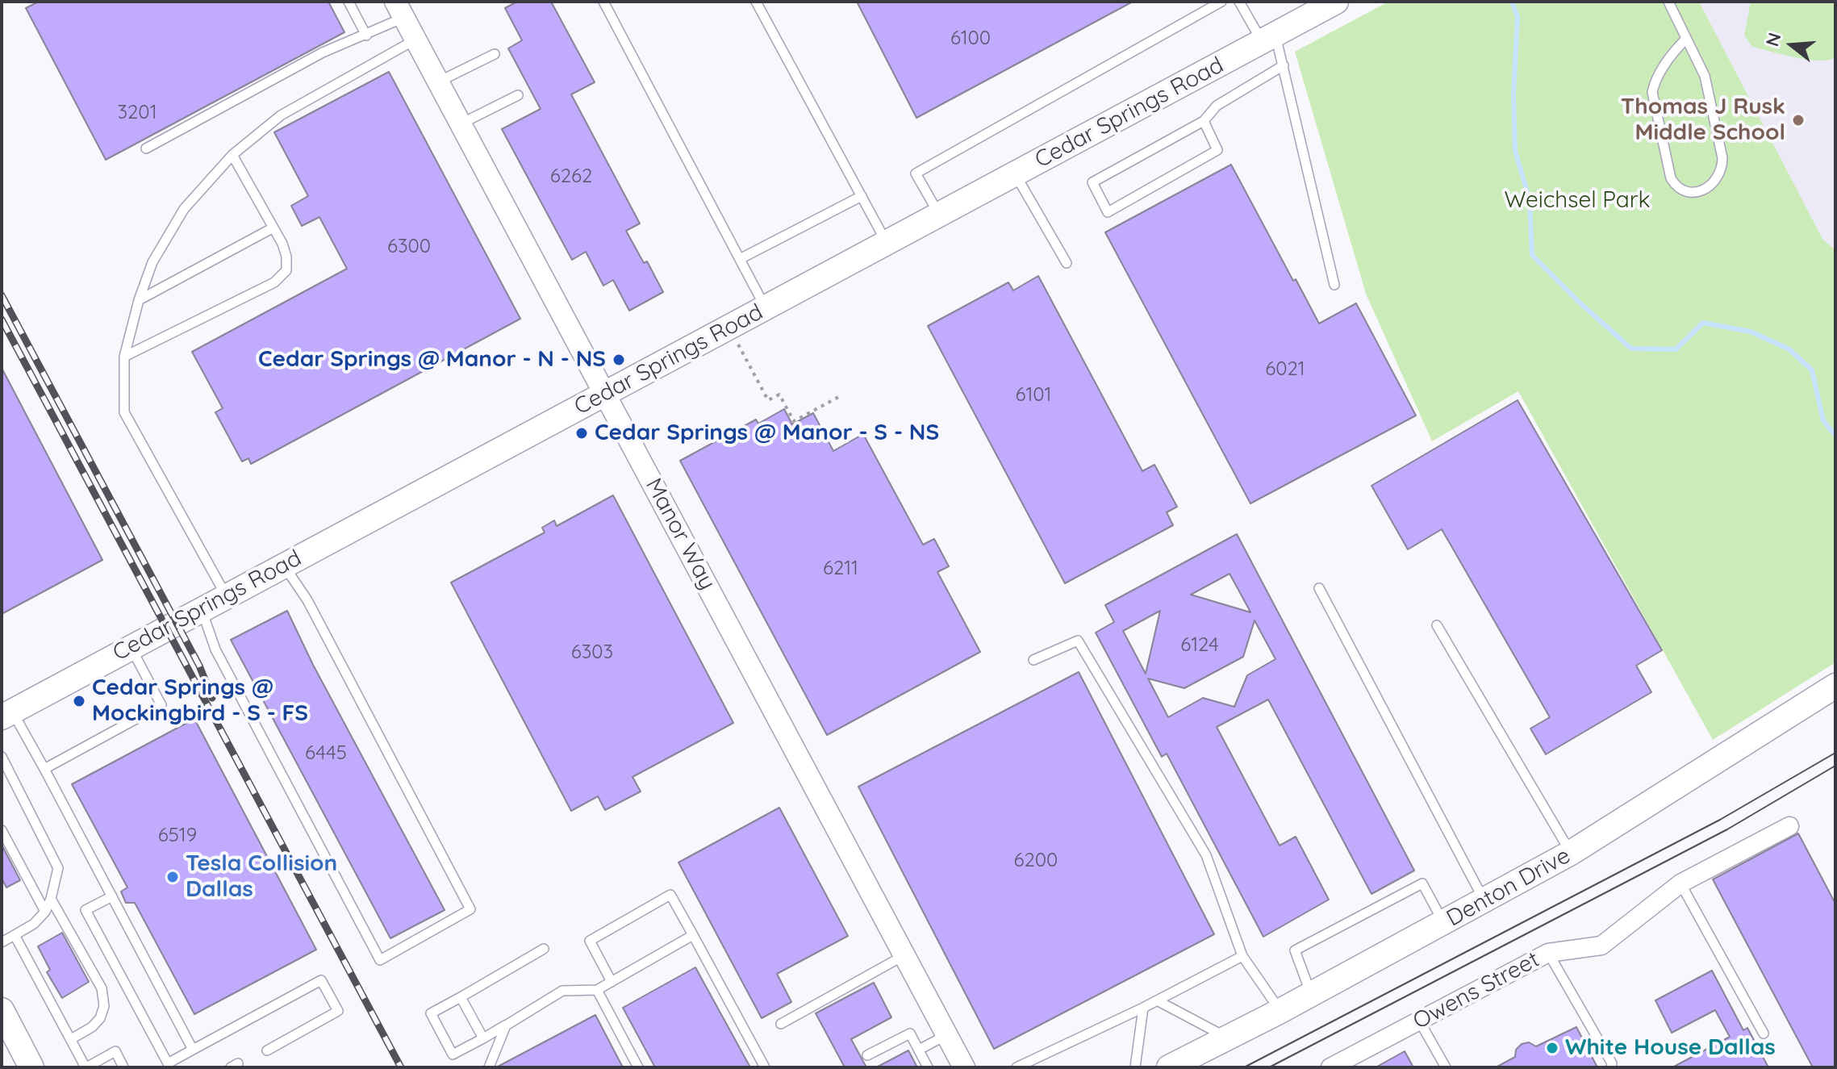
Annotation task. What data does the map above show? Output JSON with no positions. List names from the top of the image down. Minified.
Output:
{"streets":{"main road":["Cedar Springs Road","Denton Drive"],"street":["Manor Way","Owens Street"]},"crossings":[["Cedar Springs Road","Manor Way"]],"parks":["Weichsel Park"],"places":["Thomas J Rusk Middle School","Cedar Springs @ Manor - N - NS","Cedar Springs @ Manor - S - NS","Cedar Springs @ Mockingbird - S - FS","Tesla Collision Dallas","White House Dallas"],"house_numbers":["6100","3201","6262","6300","6021","6101","6211","6124","6303","6445","6519","6200"],"north":"left"}
